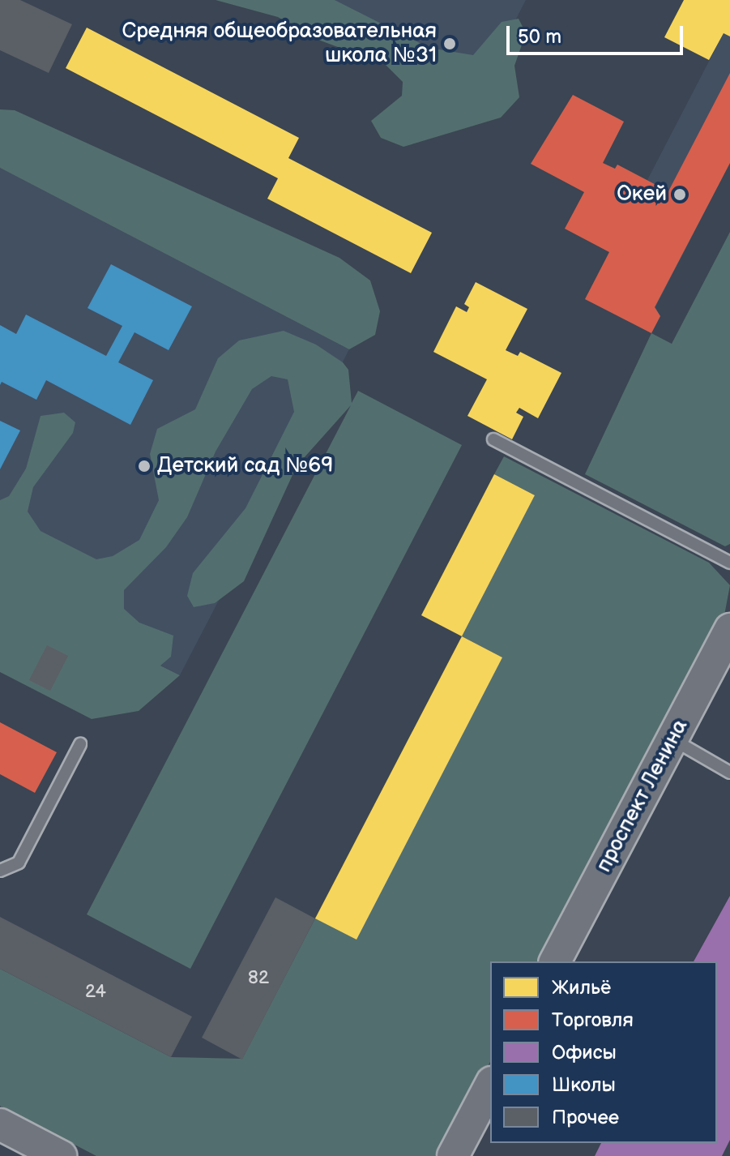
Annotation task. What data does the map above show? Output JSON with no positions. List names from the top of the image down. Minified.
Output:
{"streets":{"street":["проспект Ленина"]},"places":["Средняя общеобразовательная школа №31","Окей","Детский сад №69"],"house_numbers":["82","24"],"legend":["Жильё","Торговля","Офисы","Школы","Прочее"],"scale_bar":"50 m"}
